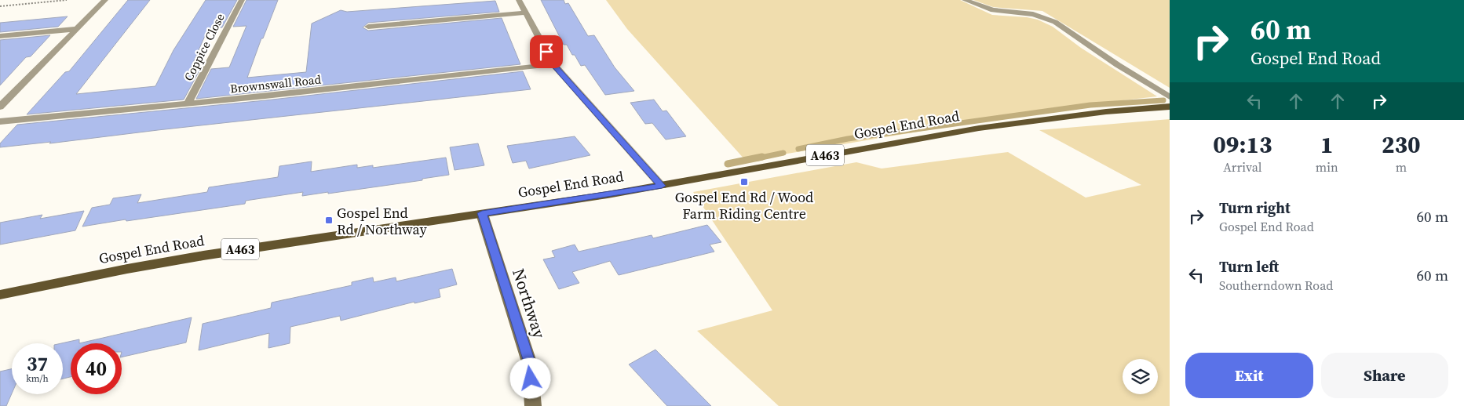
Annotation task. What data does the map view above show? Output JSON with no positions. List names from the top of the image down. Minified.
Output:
{"streets":{"main road":["Gospel End Road","A463"],"street":["Coppice Close","Brownswall Road","Northway"]},"crossings":[["Coppice Close","Brownswall Road"],["Gospel End Road","Northway"]],"places":{"transit":["Gospel End Rd / Wood Farm Riding Centre","Gospel End Rd / Northway"]},"page":{"turn":["60 m","Gospel End Road"],"eta":["09:13","Arrival","1","min","230","m"],"list":[{"name":"Turn right","note":"Gospel End Road","value":"60 m"},{"name":"Turn left","note":"Southerndown Road","value":"60 m"}],"speed":"37 km/h","limit":"40","buttons":["Exit","Share"]}}
